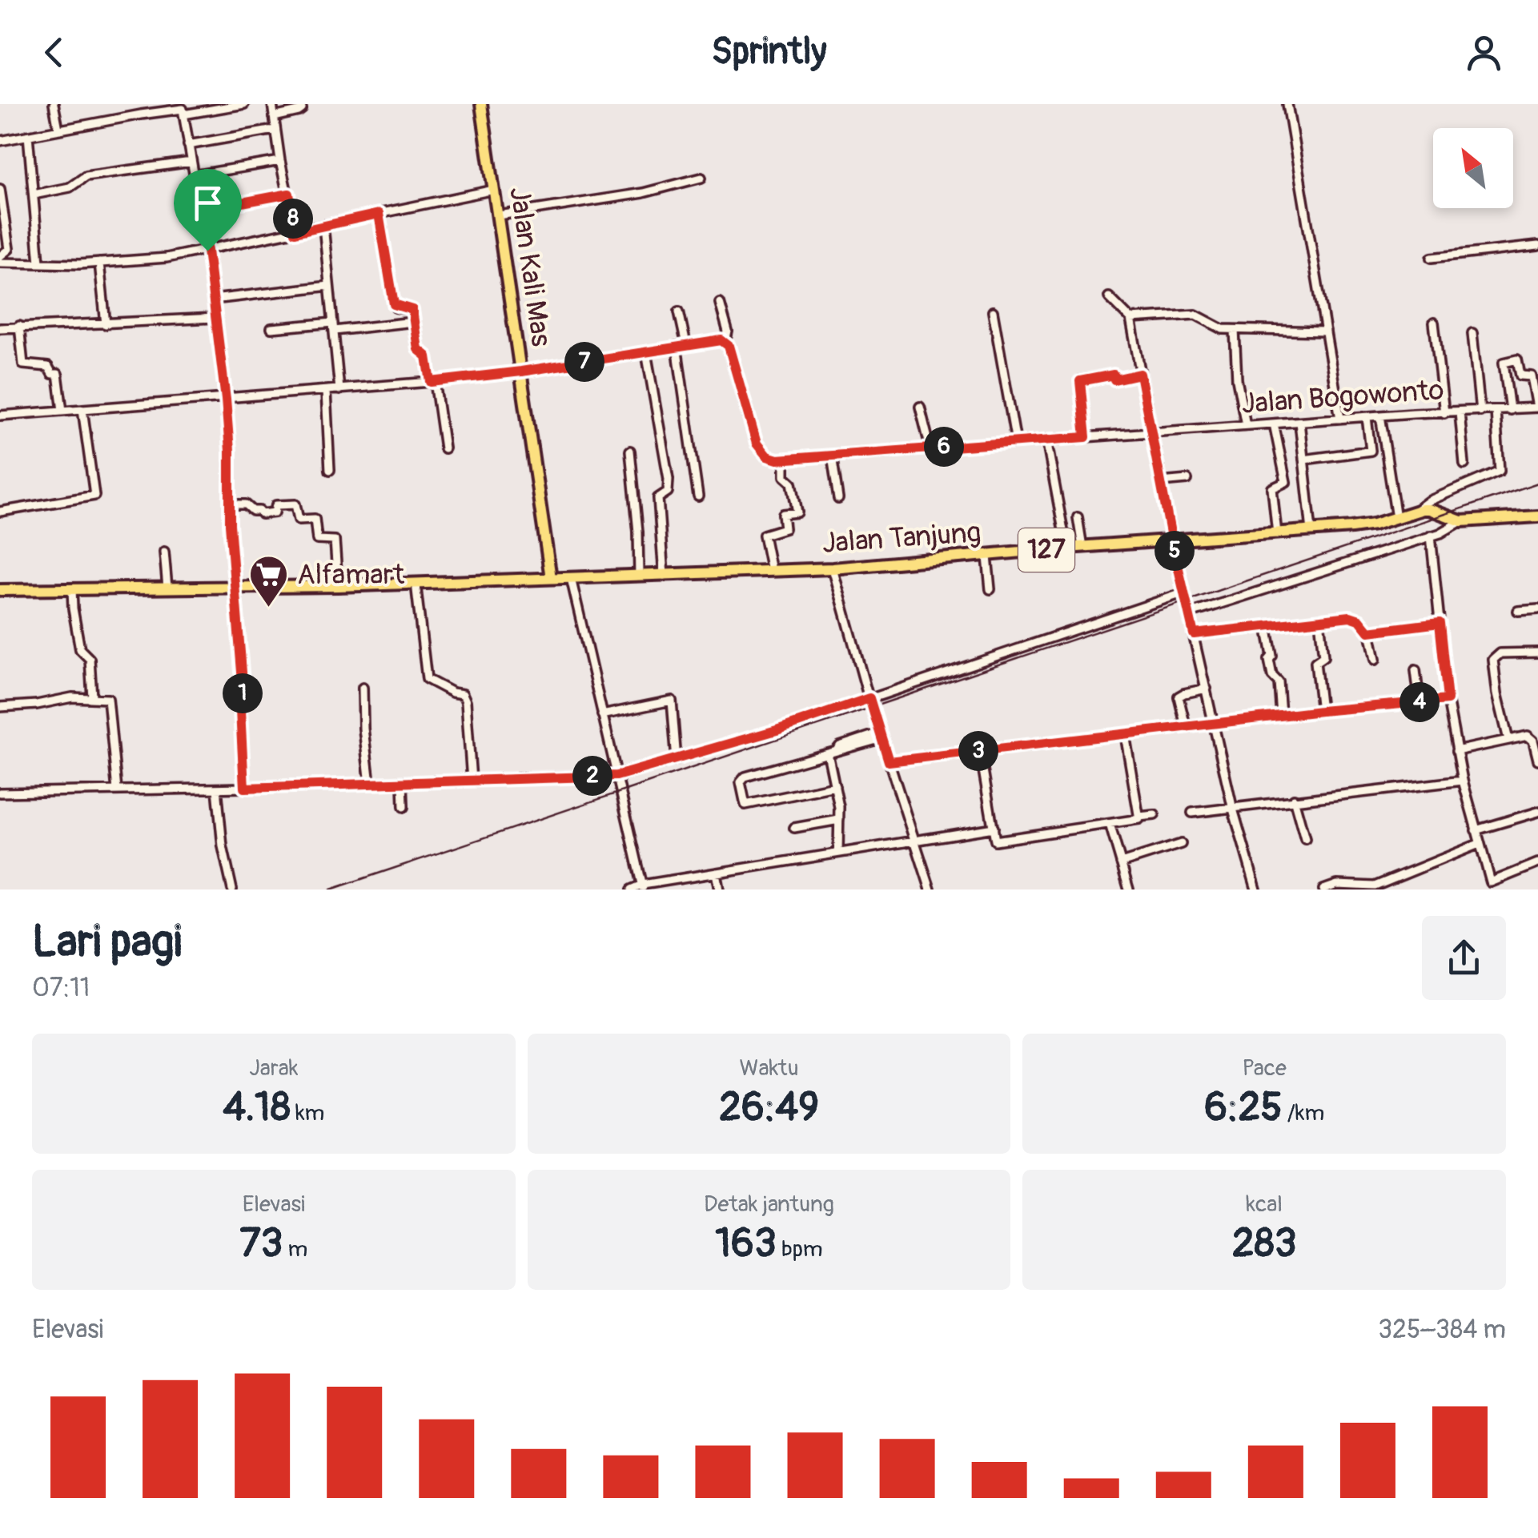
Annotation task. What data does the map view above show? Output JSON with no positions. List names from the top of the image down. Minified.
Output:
{"streets":{"main road":["Jalan Kali Mas","Jalan Tanjung","127"],"street":["Jalan Bogowonto"]},"crossings":[["Jalan Kali Mas","Jalan Tanjung"]],"places":{"supermarket":["Alfamart"]},"north":"top left","page":{"header":"Sprintly","pins":["8","7","6","5","1","4","3","2"],"heading":["Lari pagi","07:11"],"stats":[["Jarak","4.18 km"],["Waktu","26:49"],["Pace","6:25 /km"],["Elevasi","73 m"],["Detak jantung","163 bpm"],["kcal","283"]],"chart":["Elevasi","325–384 m"]}}
